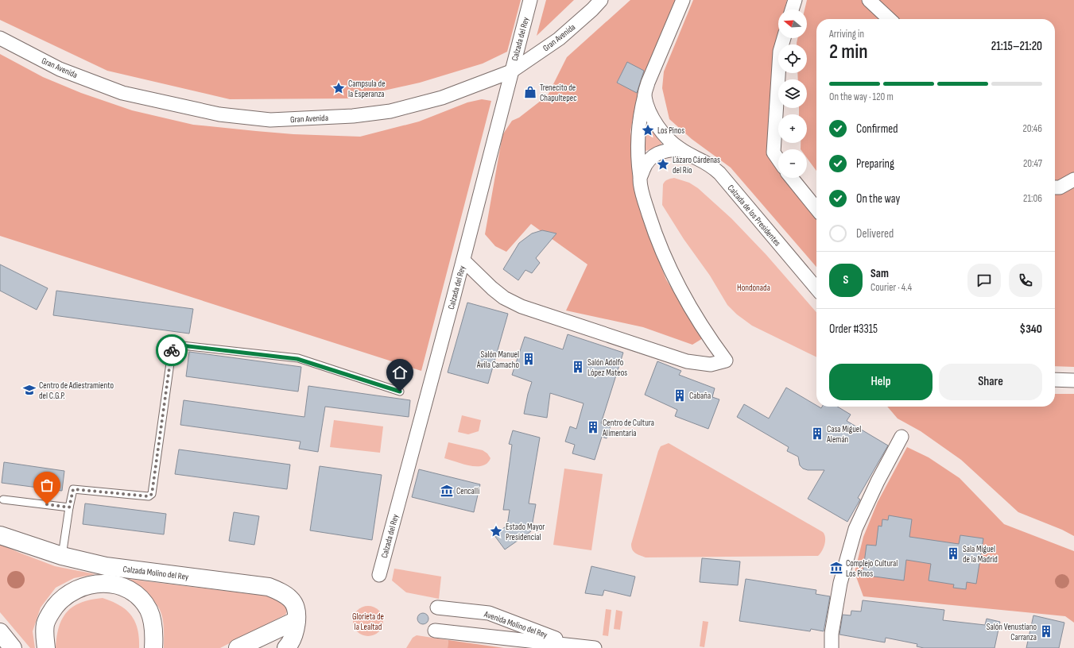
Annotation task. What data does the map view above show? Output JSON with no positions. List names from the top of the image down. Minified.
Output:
{"streets":{"street":["Gran Avenida","Calzada del Rey","Calzada de los Presidentes","Calzada Molino del Rey","Avenida Molino del Rey"]},"crossings":[["Gran Avenida","Calzada del Rey"]],"parks":["Hondonada","Glorieta de la Lealtad"],"places":{"place":["Campsula de la Esperanza","Los Pinos","Lázaro Cárdenas del Río","Estado Mayor Presidencial"],"shop":["Trenecito de Chapultepec"],"building":["Salón Manuel Ávila Camacho","Salón Adolfo López Mateos","Cabaña","Centro de Cultura Alimentaria","Casa Miguel Alemán","Sala Miguel de la Madrid","Salón Venustiano Carranza"],"school or university":["Centro de Adiestramiento del C.G.P."],"museum":["Cencalli","Complejo Cultural Los Pinos"]},"north":"left","page":{"map_buttons":["+","−"],"heading":["2 min","Arriving in","21:15–21:20"],"panel":["Sam","Courier · 4.4","Order #3315","$340"],"bar":"On the way · 120 m","list":[["Confirmed","20:46"],["Preparing","20:47"],["On the way","21:06"],"Delivered"],"round":"S","buttons":["Help","Share"]}}
